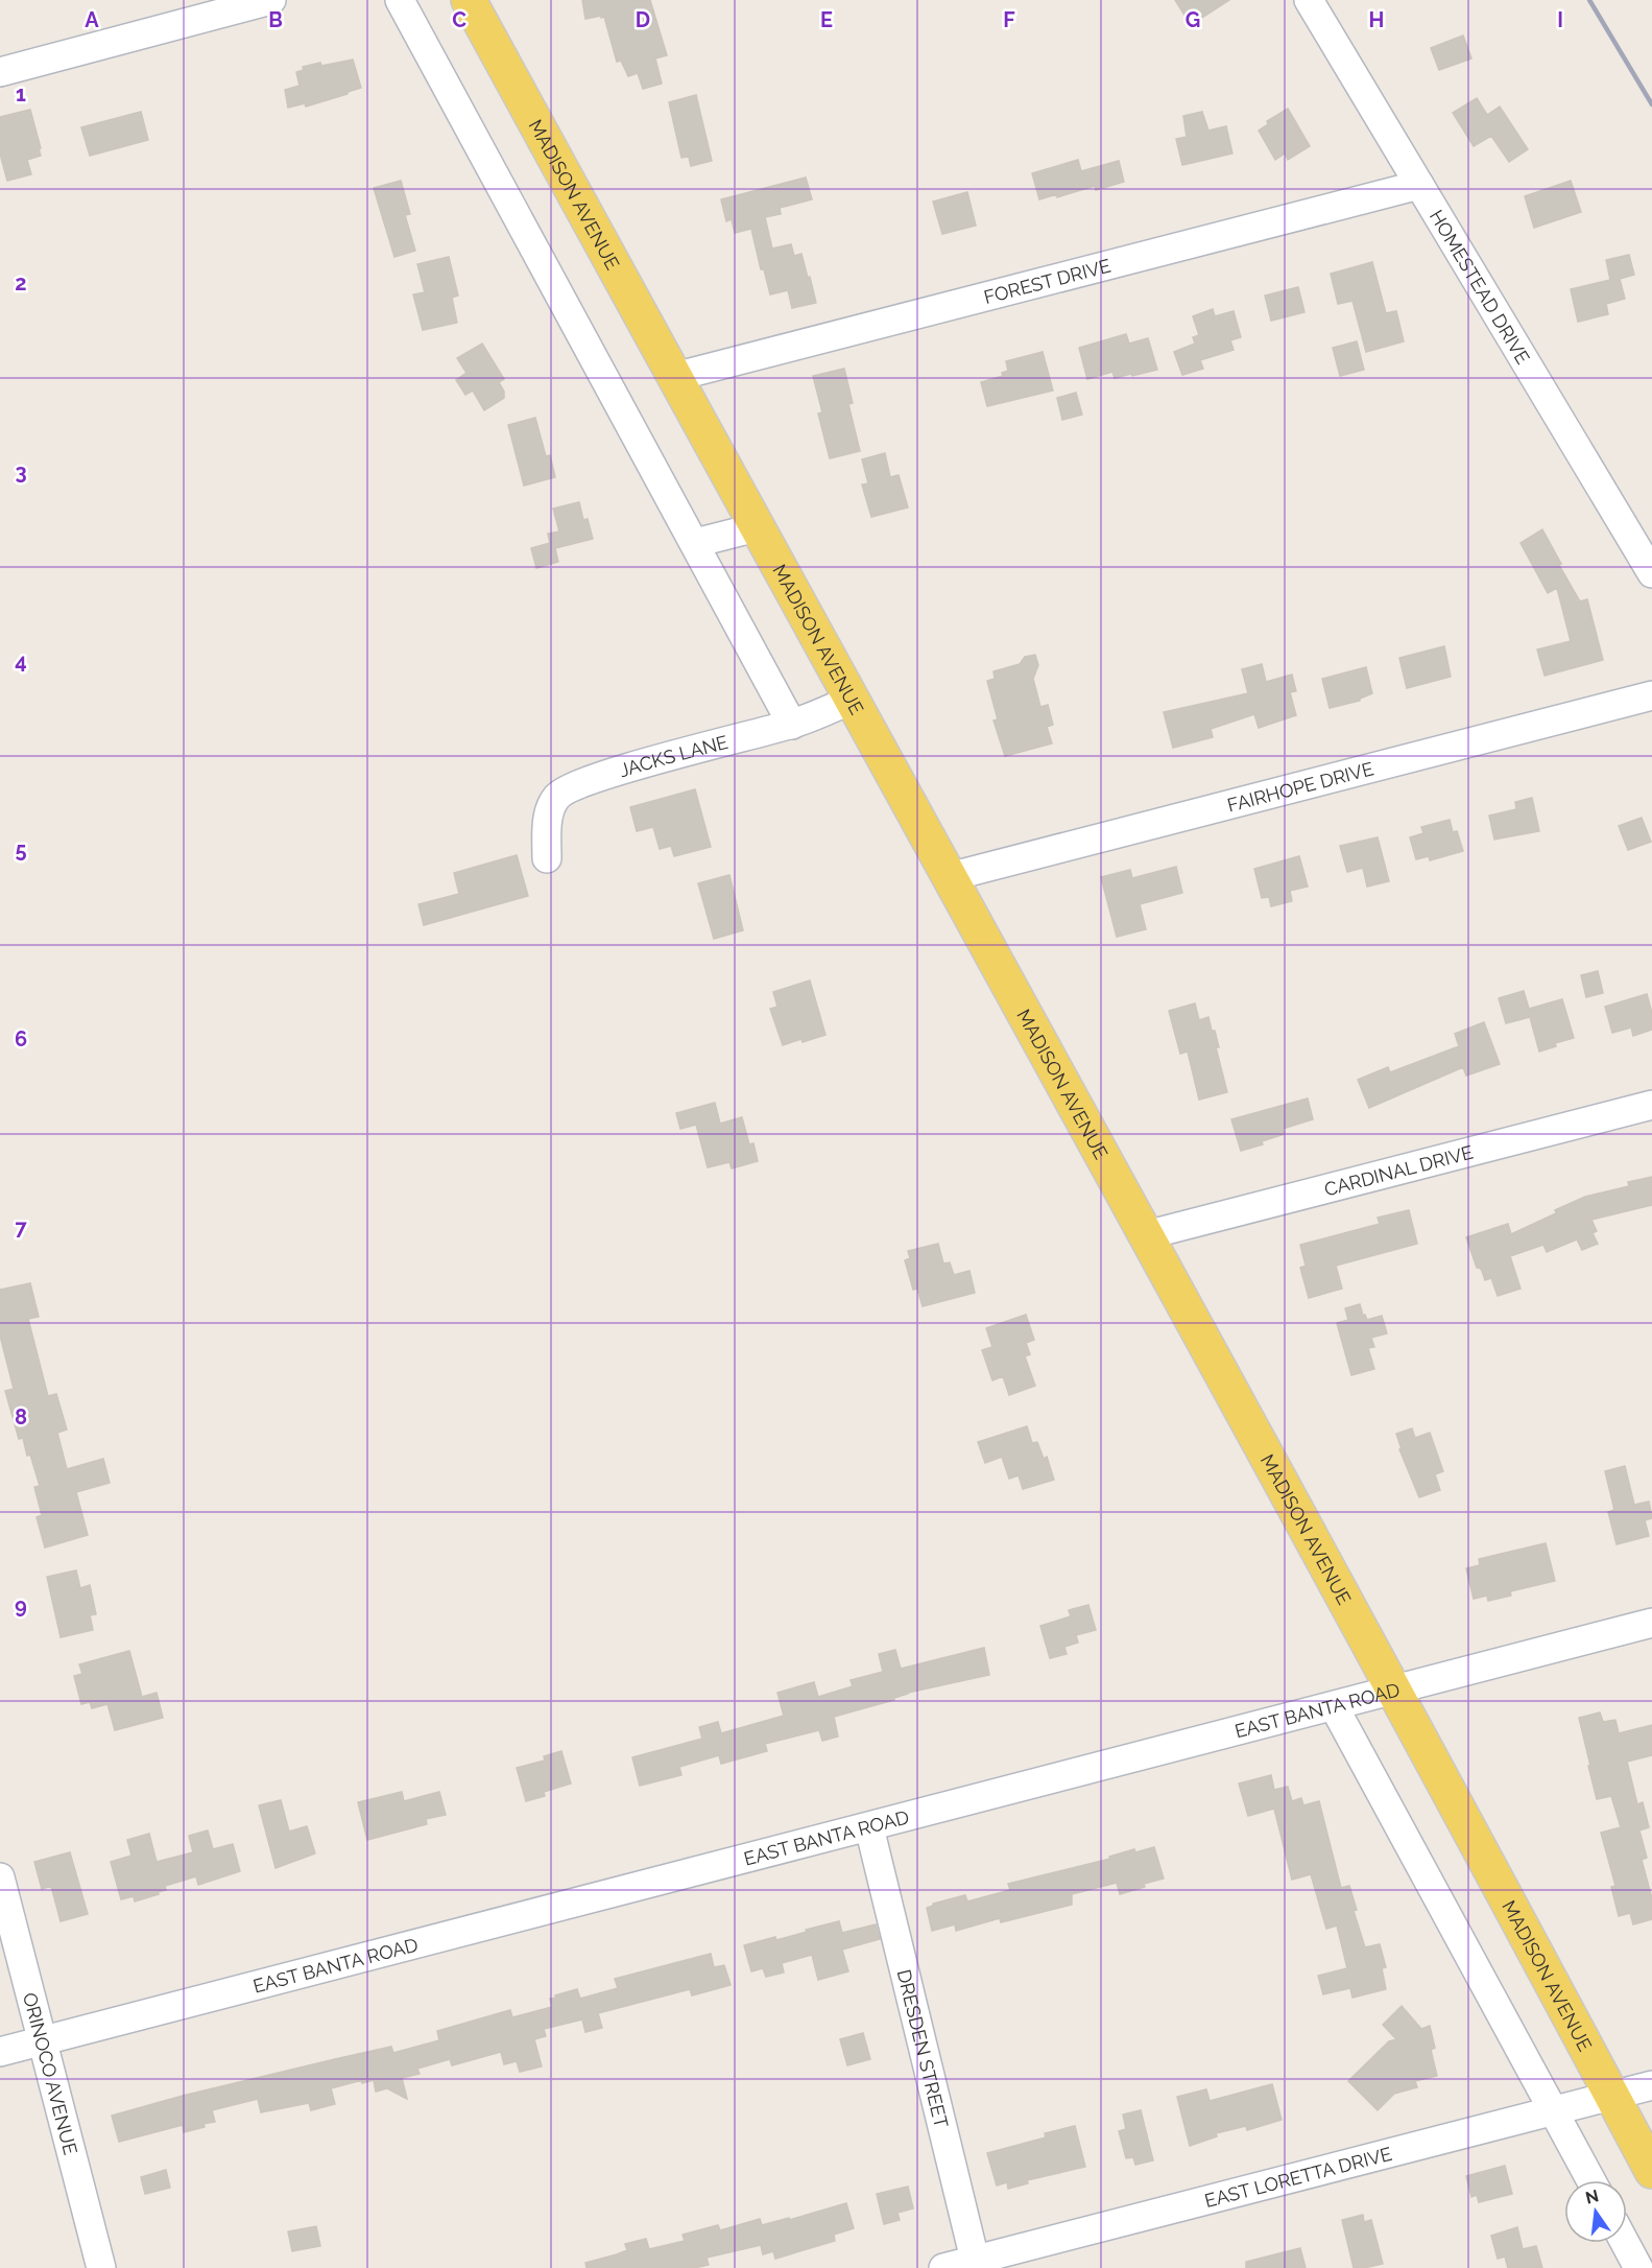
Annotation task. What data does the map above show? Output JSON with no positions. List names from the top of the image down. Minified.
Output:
{"streets":{"main road":["MADISON AVENUE"],"street":["FOREST DRIVE","HOMESTEAD DRIVE","JACKS LANE","FAIRHOPE DRIVE","CARDINAL DRIVE","EAST BANTA ROAD","DRESDEN STREET","ORINOCO AVENUE","EAST LORETTA DRIVE"]},"crossings":[["MADISON AVENUE","FOREST DRIVE"],["MADISON AVENUE","JACKS LANE"],["MADISON AVENUE","FAIRHOPE DRIVE"],["MADISON AVENUE","CARDINAL DRIVE"],["MADISON AVENUE","EAST BANTA ROAD"],["MADISON AVENUE","EAST LORETTA DRIVE"],["FOREST DRIVE","HOMESTEAD DRIVE"],["EAST BANTA ROAD","DRESDEN STREET"],["EAST BANTA ROAD","ORINOCO AVENUE"],["DRESDEN STREET","EAST LORETTA DRIVE"]],"north":"top","grid":{"columns":["A","B","C","D","E","F","G","H","I"],"rows":["1","2","3","4","5","6","7","8","9"]}}
